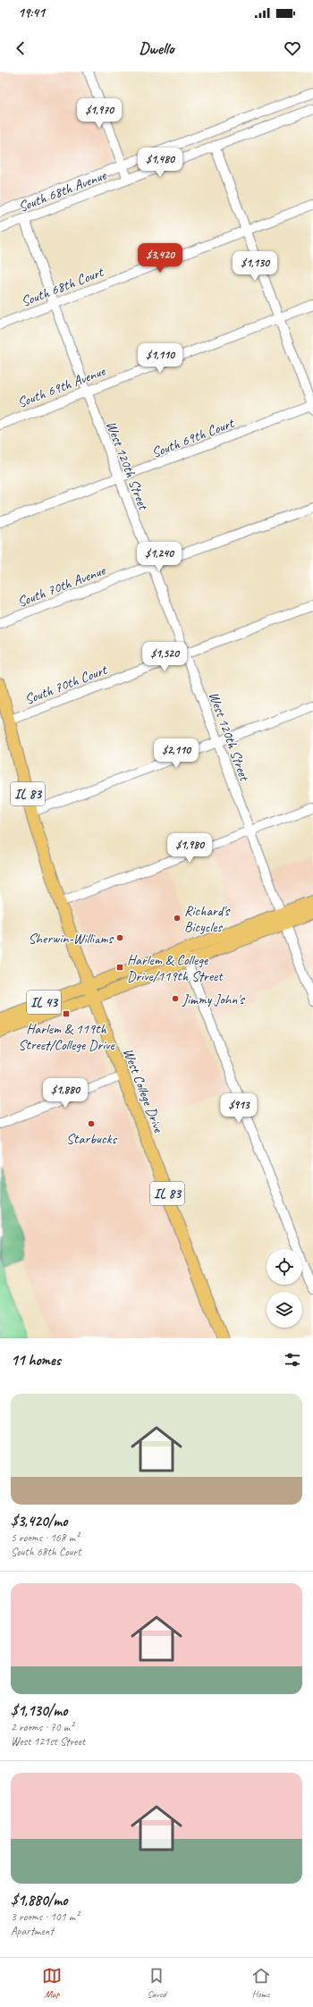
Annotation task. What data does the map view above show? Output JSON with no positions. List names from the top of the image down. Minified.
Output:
{"streets":{"main road":["IL 83","IL 43","West College Drive"],"street":["South 68th Avenue","South 68th Court","South 69th Avenue","South 69th Court","West 120th Street","South 70th Avenue","South 70th Court"]},"crossings":[["South 68th Avenue","West 120th Street"],["South 68th Court","West 120th Street"],["South 69th Avenue","West 120th Street"],["South 69th Court","West 120th Street"],["West 120th Street","South 70th Avenue"],["West 120th Street","South 70th Court"],["West 120th Street","IL 43"],["South 70th Court","West College Drive"],["IL 43","West College Drive"]],"places":{"other":["Richard's Bicycles","Sherwin-Williams","Jimmy John's","Starbucks"],"transit":["Harlem & College Drive/119th Street","Harlem & 119th Street/College Drive"]},"page":{"status":"19:41","header":"Dwello","price":["$1,970","$1,480","$3,420","$1,130","$1,110","$1,240","$1,520","$2,110","$1,980","$1,880","$913"],"heading":"11 homes","list":[{"name":"$3,420/mo","note":"5 rooms · 168 m² · South 68th Court"},{"name":"$1,130/mo","note":"2 rooms · 70 m² · West 121st Street"},{"name":"$1,880/mo","note":"3 rooms · 101 m² · Apartment"}],"tabs":["Map","Saved","Home"]}}
